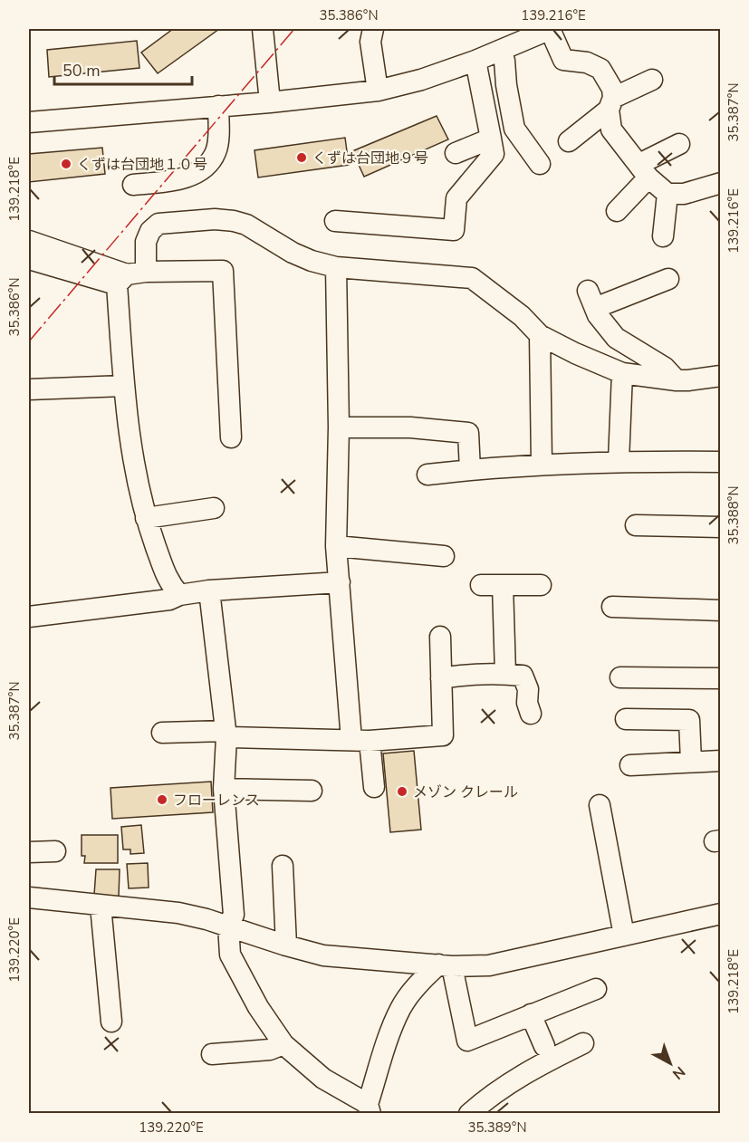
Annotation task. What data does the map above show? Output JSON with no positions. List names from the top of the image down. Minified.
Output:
{"places":["くずは台団地９号","くずは台団地１０号","メゾン クレール","フローレンス"],"scale_bar":"50 m","north":"bottom right","coordinates":["35.386°N","139.216°E","35.387°N","139.218°E","35.388°N","139.220°E","35.389°N"]}
